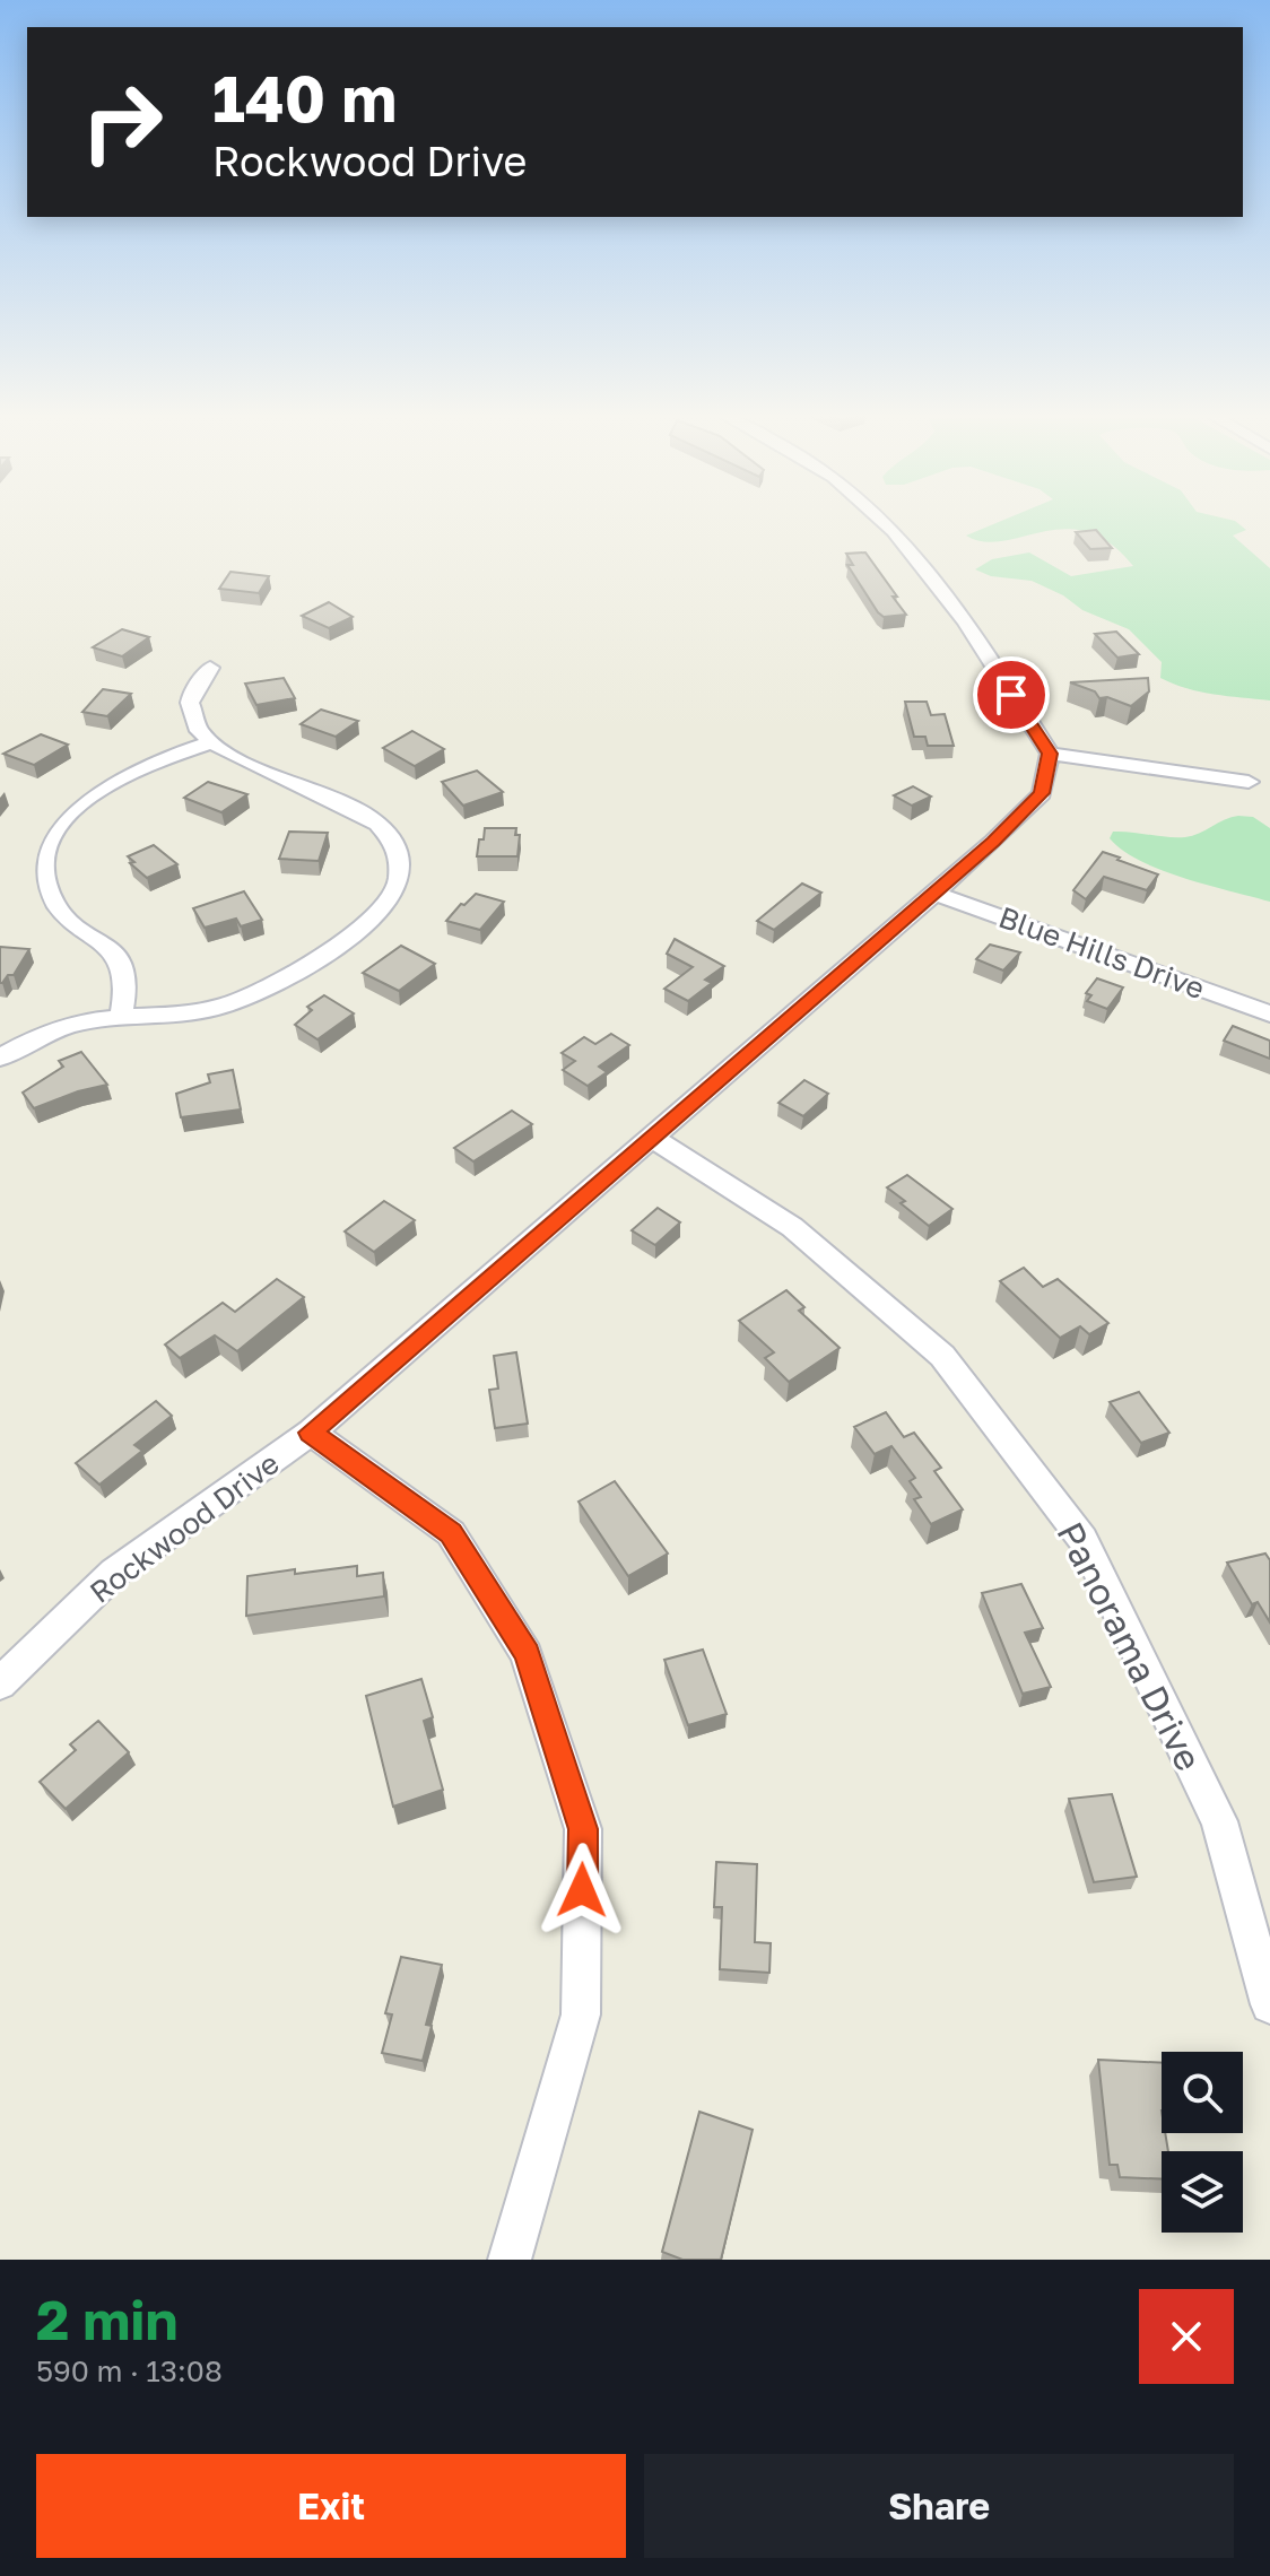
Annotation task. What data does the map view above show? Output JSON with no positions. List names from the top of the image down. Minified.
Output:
{"streets":{"street":["Blue Hills Drive","Rockwood Drive","Panorama Drive"]},"crossings":[["Blue Hills Drive","Rockwood Drive"],["Rockwood Drive","Panorama Drive"]],"page":{"turn":["140 m","Rockwood Drive"],"heading":["2 min","590 m · 13:08"],"buttons":["Exit","Share"]}}
